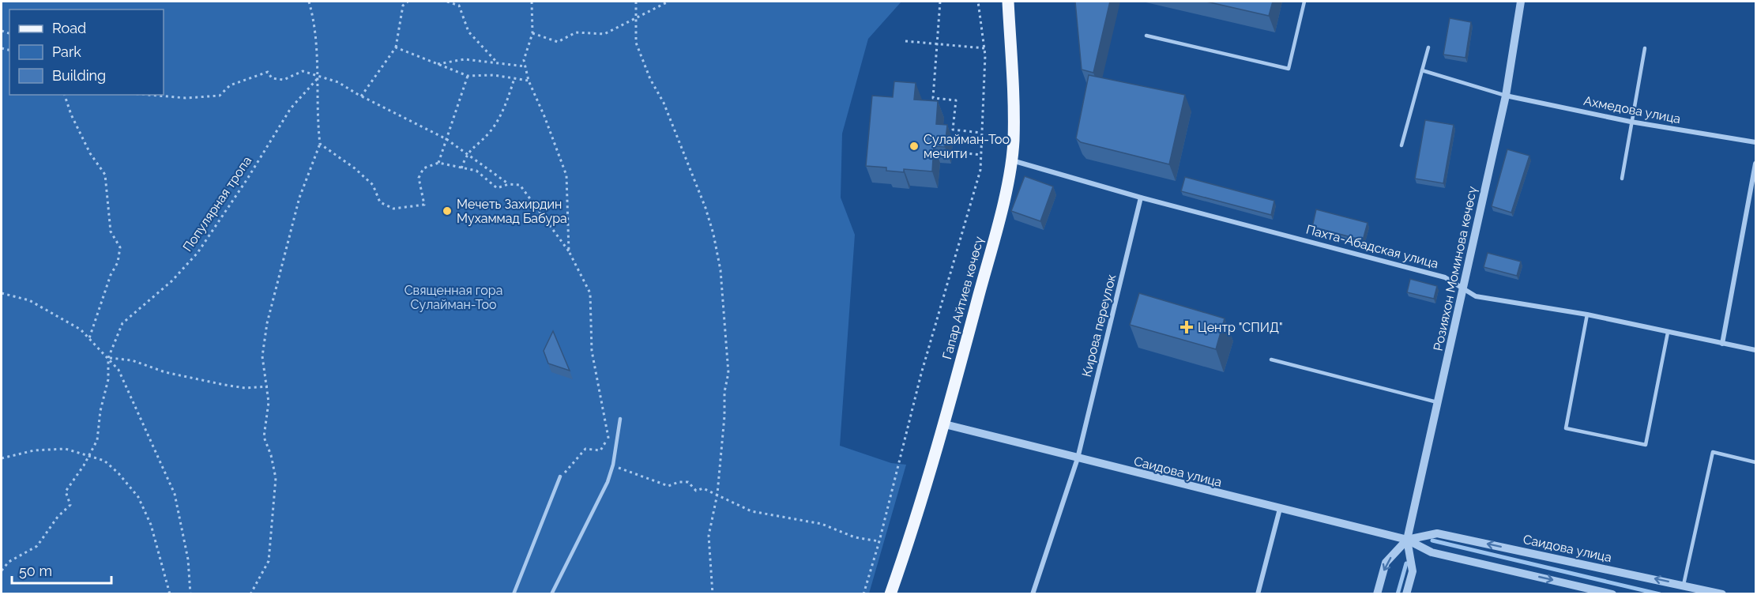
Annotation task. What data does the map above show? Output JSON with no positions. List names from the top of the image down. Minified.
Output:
{"streets":{"main road":["Гапар Айтиев көчөсү"],"street":["Ахмедова улица","Пахта-Абадская улица","Розияхон Моминова көчөсү","Кирова переулок","Саидова улица"],"path":["Популярная тропа"]},"crossings":[["Ахмедова улица","Розияхон Моминова көчөсү"],["Пахта-Абадская улица","Розияхон Моминова көчөсү"],["Пахта-Абадская улица","Гапар Айтиев көчөсү"],["Пахта-Абадская улица","Кирова переулок"],["Розияхон Моминова көчөсү","Саидова улица"],["Гапар Айтиев көчөсү","Саидова улица"],["Кирова переулок","Саидова улица"]],"parks":["Священная гора Сулайман-Тоо"],"places":{"other":["Сулайман-Тоо мечити","Мечеть Захирдин Мухаммад Бабура"],"health":["Центр \"СПИД\""]},"legend":["Road","Park","Building"],"scale_bar":"50 m"}
